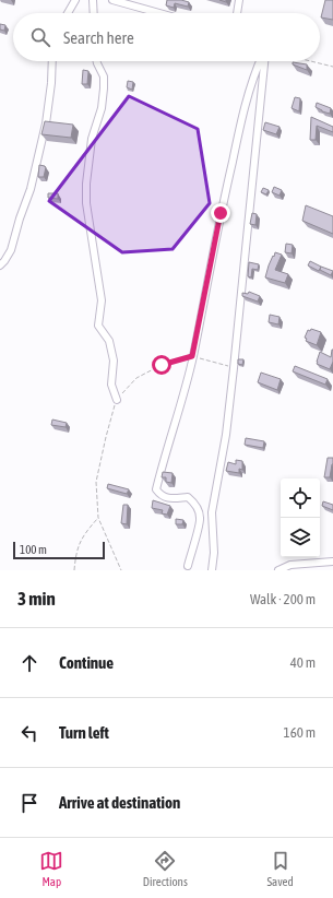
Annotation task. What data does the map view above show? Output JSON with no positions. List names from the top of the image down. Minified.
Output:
{"scale_bar":"100 m","page":{"search":"Search here","scale":"100 m","heading":["3 min","Walk · 200 m"],"list":[["Continue","40 m"],["Turn left","160 m"],"Arrive at destination"],"nav":["Map","Directions","Saved"]}}
